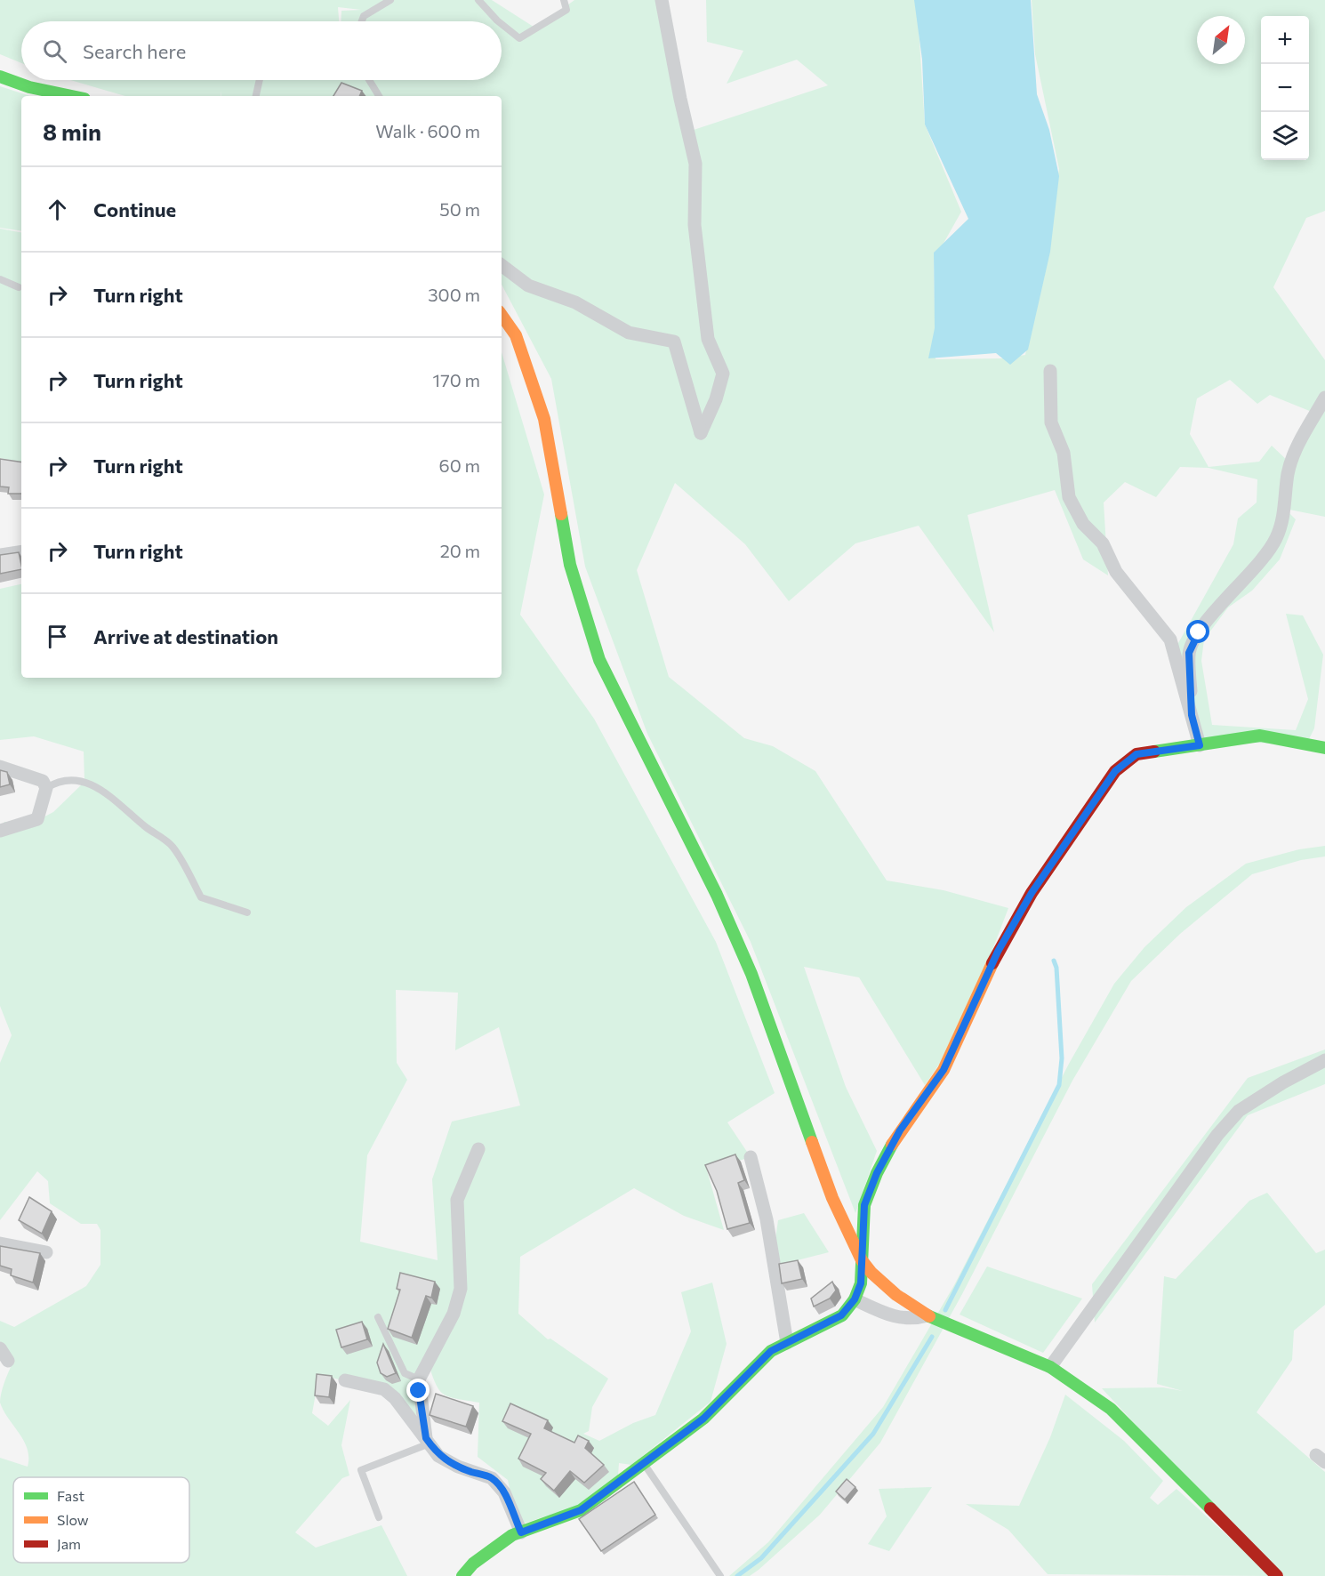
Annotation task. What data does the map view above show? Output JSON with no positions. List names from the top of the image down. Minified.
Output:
{"legend":["Fast","Slow","Jam"],"north":"top right","page":{"map_buttons":["+","−"],"search":"Search here","heading":["8 min","Walk · 600 m"],"list":[["Continue","50 m"],["Turn right","300 m"],["Turn right","170 m"],["Turn right","60 m"],["Turn right","20 m"],"Arrive at destination"]}}
